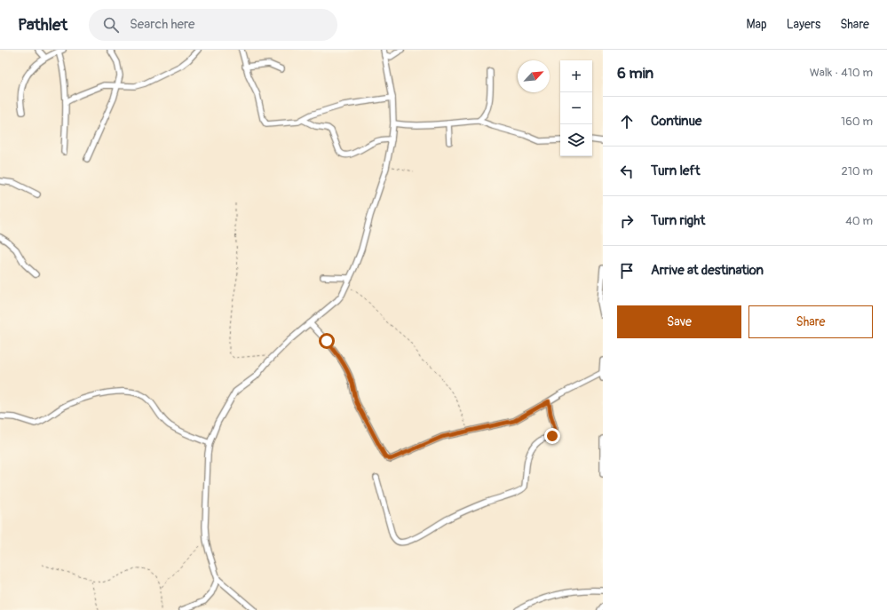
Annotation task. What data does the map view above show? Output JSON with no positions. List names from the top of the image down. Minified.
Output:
{"north":"top right","page":{"header":"Pathlet","search":"Search here","nav":["Map","Layers","Share"],"heading":["6 min","Walk · 410 m"],"map_buttons":["+","−"],"list":[["Continue","160 m"],["Turn left","210 m"],["Turn right","40 m"],"Arrive at destination"],"buttons":["Save","Share"]}}
